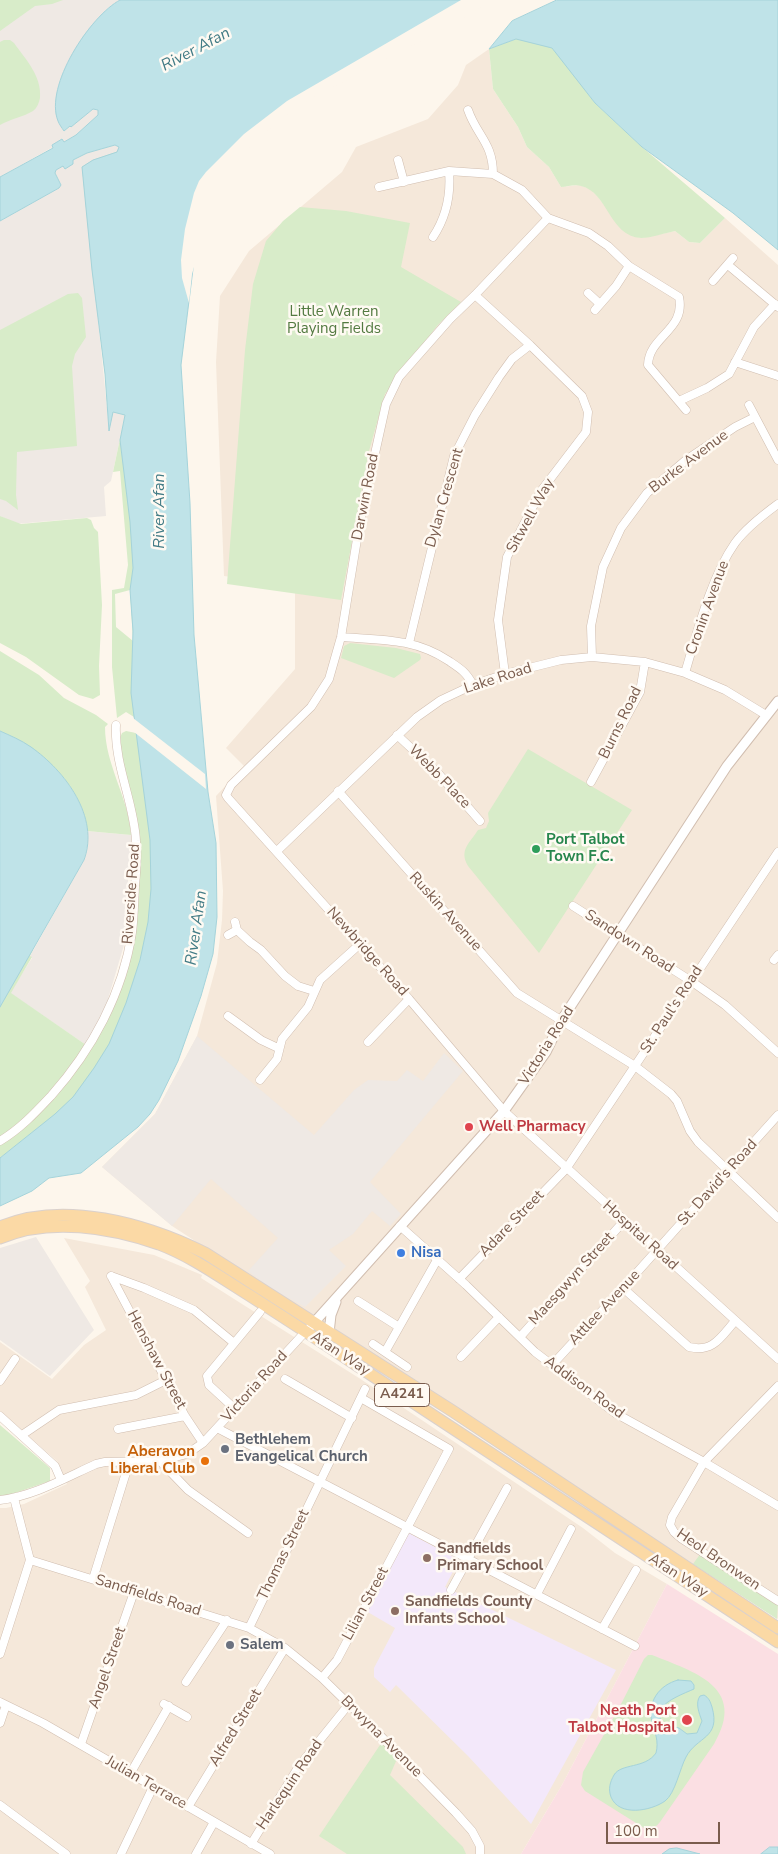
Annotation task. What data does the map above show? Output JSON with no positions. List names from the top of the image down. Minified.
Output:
{"streets":{"main road":["Afan Way","A4241"],"street":["Burke Avenue","Darwin Road","Dylan Crescent","Sitwell Way","Cronin Avenue","Lake Road","Burns Road","Webb Place","Riverside Road","Ruskin Avenue","Sandown Road","Newbridge Road","St. Paul's Road","Victoria Road","St. David's Road","Adare Street","Hospital Road","Maesgwyn Street","Attlee Avenue","Henshaw Street","Addison Road","Thomas Street","Heol Bronwen","Sandfields Road","Lilian Street","Angel Street","Alfred Street","Brwyna Avenue","Julian Terrace","Harlequin Road"]},"crossings":[["Burke Avenue","Lake Road"],["Darwin Road","Sitwell Way"],["Darwin Road","Newbridge Road"],["Dylan Crescent","Sitwell Way"],["Sitwell Way","Lake Road"],["Cronin Avenue","Lake Road"],["Lake Road","Burns Road"],["Lake Road","Webb Place"],["Lake Road","Ruskin Avenue"],["Lake Road","Newbridge Road"],["Lake Road","Victoria Road"],["Ruskin Avenue","St. Paul's Road"],["Ruskin Avenue","Victoria Road"],["Ruskin Avenue","St. David's Road"],["Sandown Road","St. Paul's Road"],["Sandown Road","Victoria Road"],["Newbridge Road","Victoria Road"],["Newbridge Road","Hospital Road"],["St. Paul's Road","Adare Street"],["St. Paul's Road","Hospital Road"],["Victoria Road","Hospital Road"],["Victoria Road","Afan Way"],["Victoria Road","Henshaw Street"],["Victoria Road","Addison Road"],["St. David's Road","Hospital Road"],["St. David's Road","Attlee Avenue"],["Adare Street","Hospital Road"],["Adare Street","Addison Road"],["Hospital Road","Maesgwyn Street"],["Hospital Road","Attlee Avenue"],["Maesgwyn Street","Addison Road"],["Attlee Avenue","Addison Road"],["Addison Road","Heol Bronwen"],["Thomas Street","Sandfields Road"],["Thomas Street","Lilian Street"],["Sandfields Road","Angel Street"],["Sandfields Road","Brwyna Avenue"],["Lilian Street","Brwyna Avenue"],["Angel Street","Julian Terrace"],["Alfred Street","Brwyna Avenue"],["Alfred Street","Julian Terrace"],["Brwyna Avenue","Harlequin Road"],["Julian Terrace","Harlequin Road"]],"water":["River Afan"],"parks":["Little Warren Playing Fields"],"places":["Port Talbot Town F.C.","Well Pharmacy","Nisa","Bethlehem Evangelical Church","Aberavon Liberal Club","Sandfields Primary School","Sandfields County Infants School","Salem","Neath Port Talbot Hospital"],"scale_bar":"100 m"}
